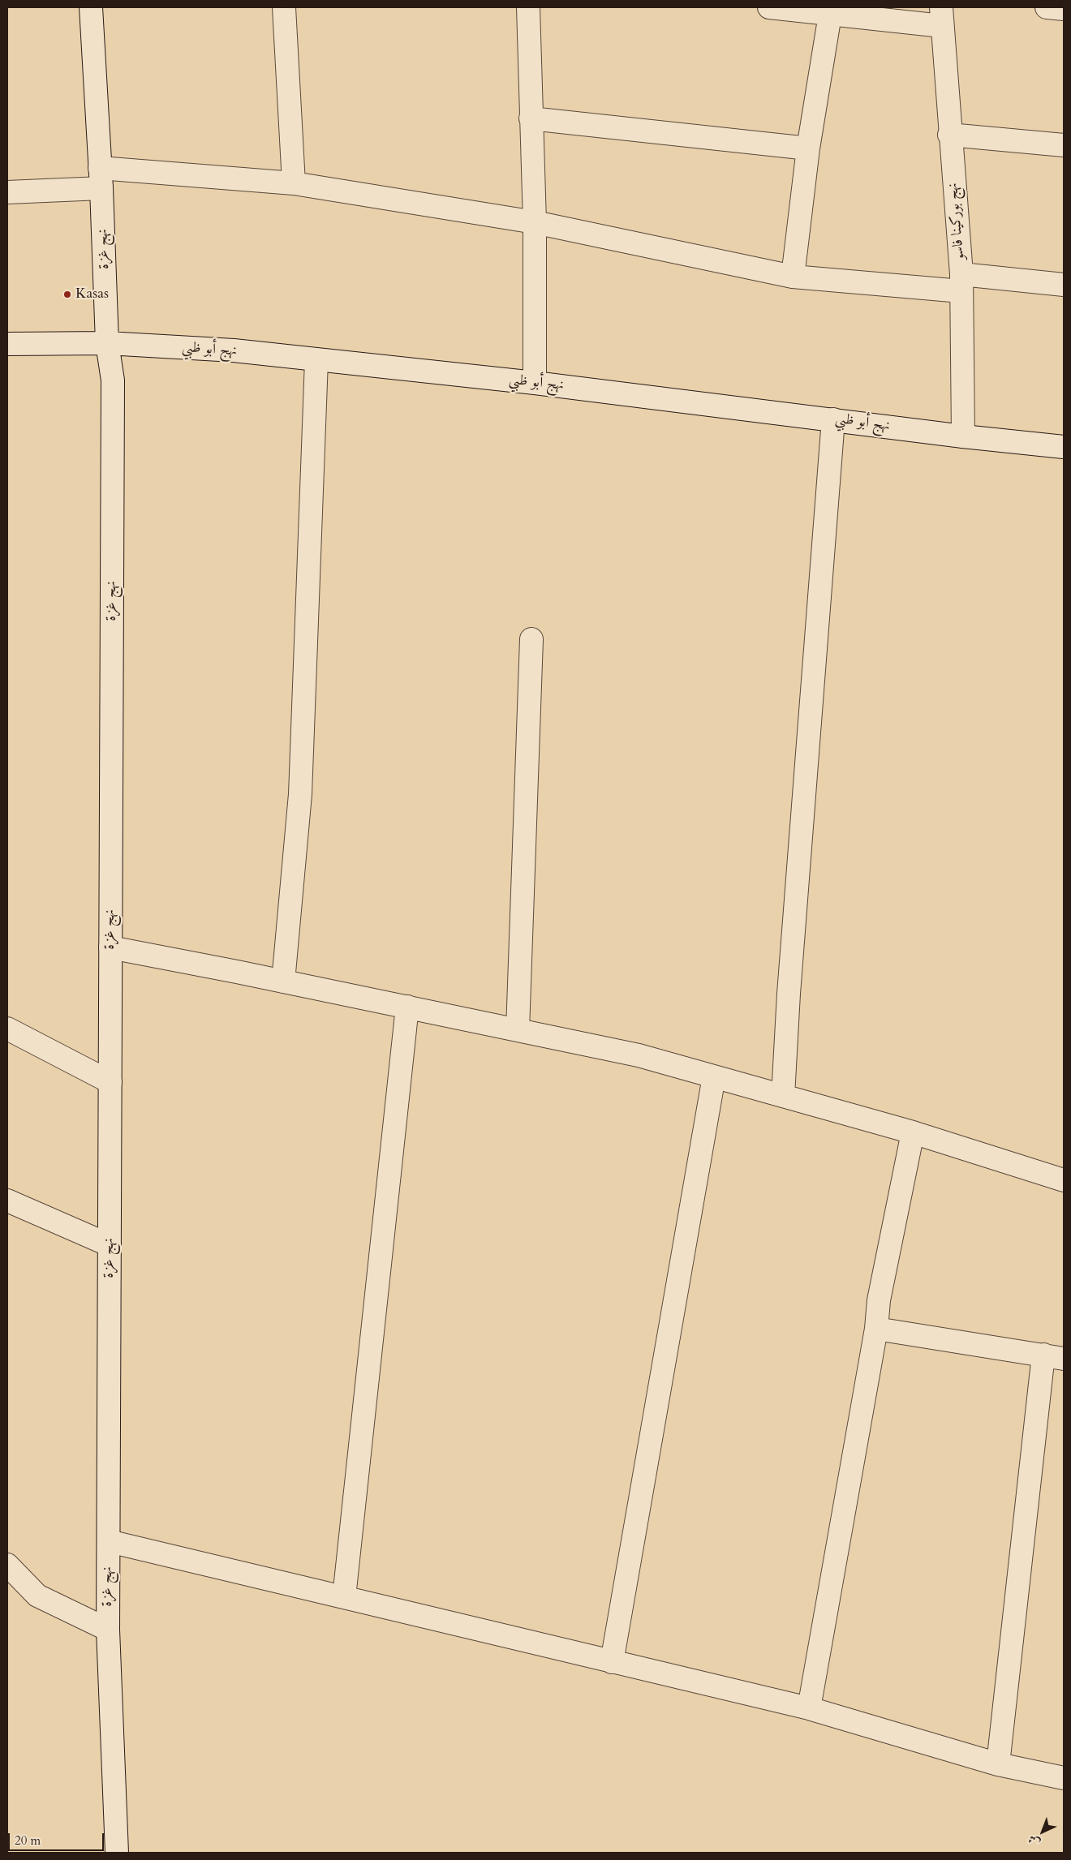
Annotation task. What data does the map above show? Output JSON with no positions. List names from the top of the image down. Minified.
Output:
{"streets":{"street":["نهج بوركينا فاسو","نهج غزة","نهج أبو ظبي"]},"crossings":[["نهج بوركينا فاسو","نهج أبو ظبي"],["نهج غزة","نهج أبو ظبي"]],"places":["Kasas"],"scale_bar":"20 m","north":"bottom left"}
